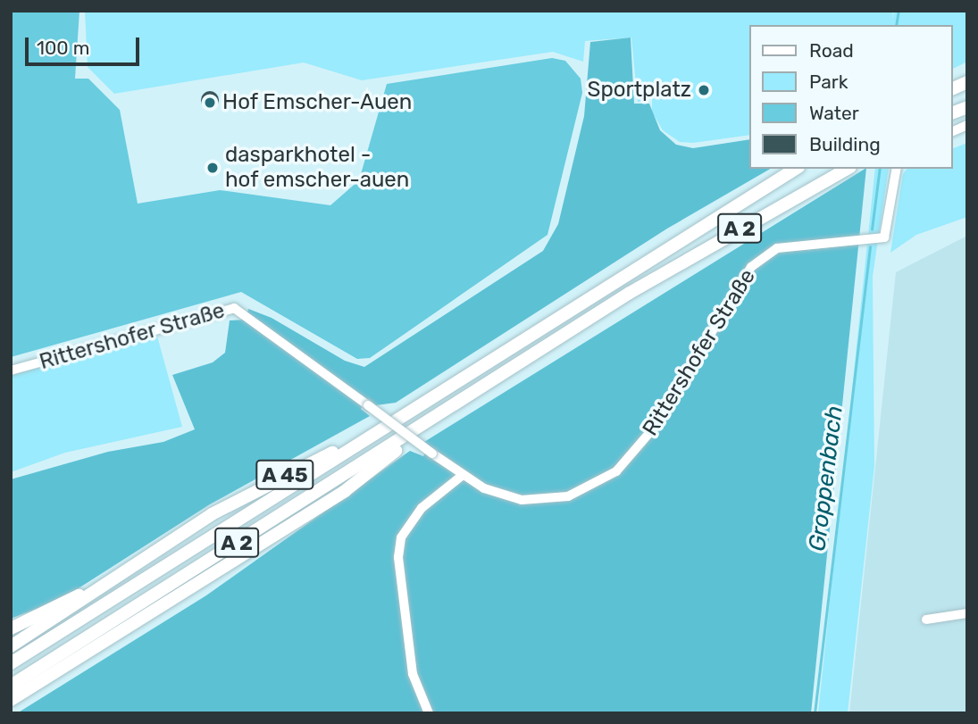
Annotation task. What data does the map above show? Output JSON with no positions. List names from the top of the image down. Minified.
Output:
{"streets":{"highway":["A 2","A 45"],"street":["Rittershofer Straße"]},"crossings":[["A 2","A 45"]],"water":["Groppenbach"],"places":["Sportplatz","Hof Emscher-Auen","dasparkhotel - hof emscher-auen"],"legend":["Road","Park","Water","Building"],"scale_bar":"100 m"}
